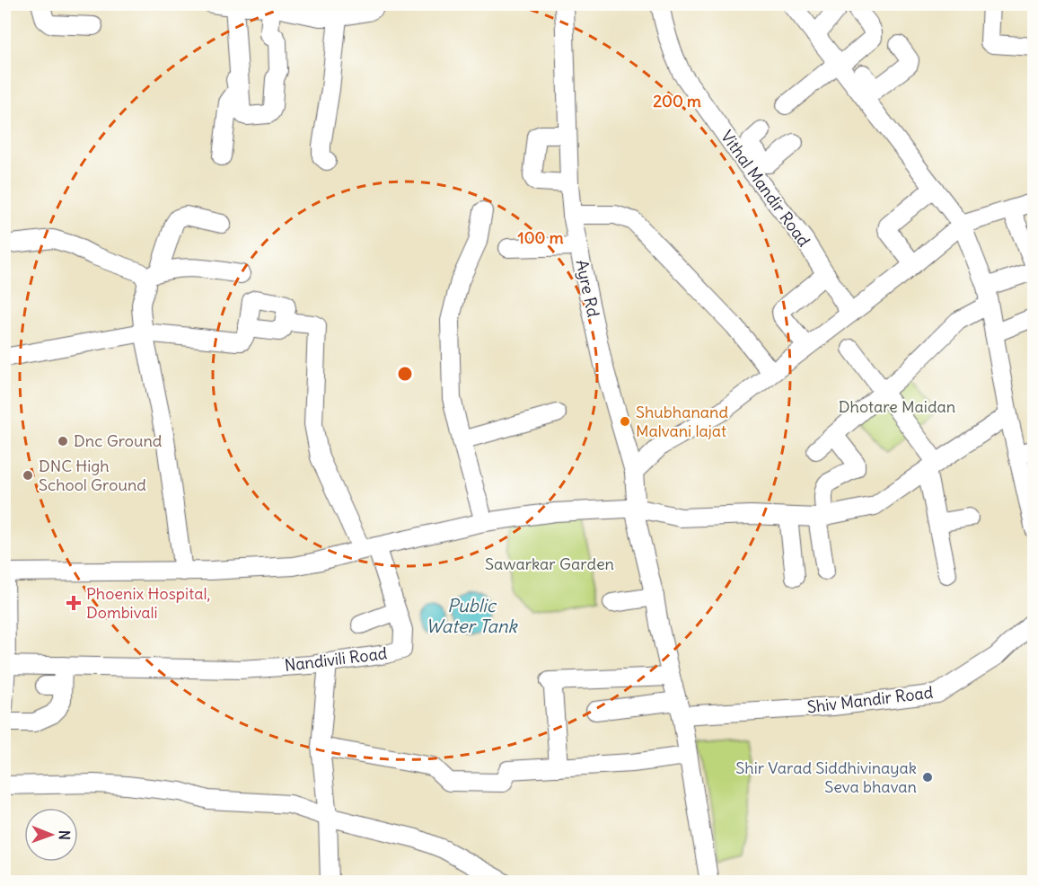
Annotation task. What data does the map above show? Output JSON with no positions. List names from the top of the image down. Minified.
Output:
{"streets":{"street":["Vithal Mandir Road","Ayre Rd","Nandivili Road","Shiv Mandir Road"]},"crossings":[["Ayre Rd","Shiv Mandir Road"]],"water":["Public Water Tank"],"parks":["Dhotare Maidan","Sawarkar Garden"],"places":{"other":["Shubhanand Malvani lajat","Dnc Ground","DNC High School Ground","Shir Varad Siddhivinayak Seva bhavan"],"health":["Phoenix Hospital, Dombivali"]},"north":"right","rings":["200 m","100 m"]}
